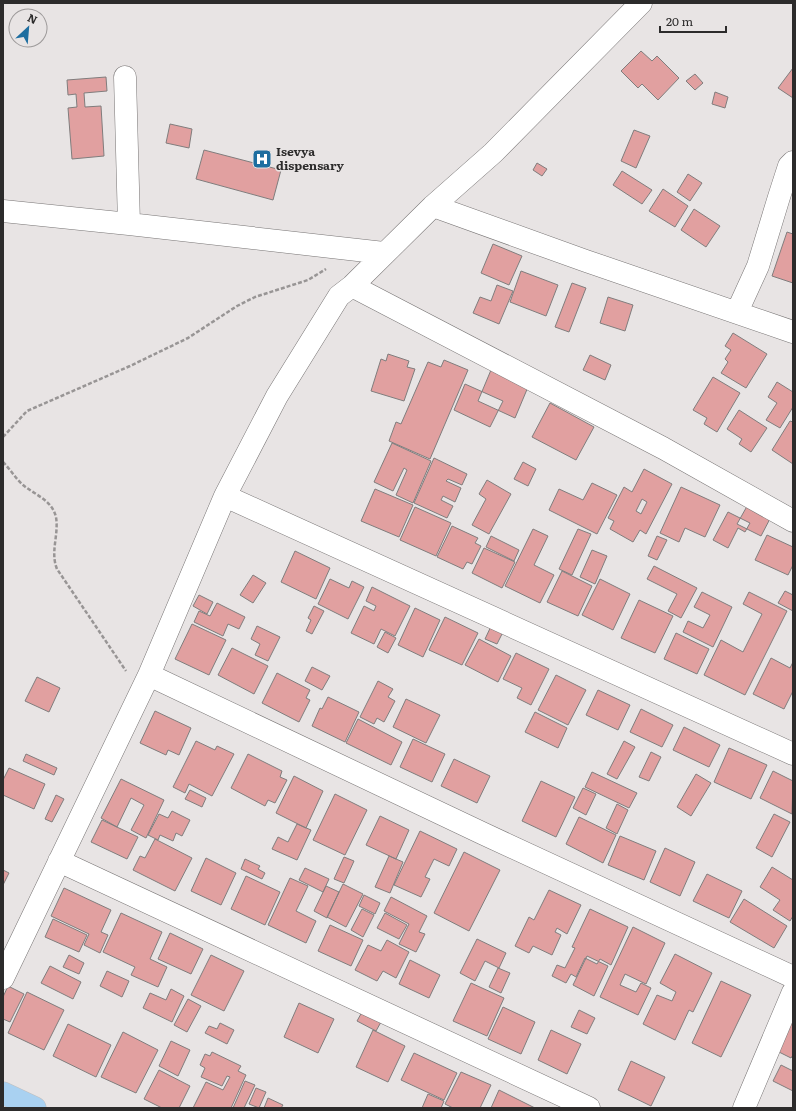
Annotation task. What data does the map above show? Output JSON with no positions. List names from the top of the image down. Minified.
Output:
{"places":{"hospital":["Isevya dispensary"]},"scale_bar":"20 m","north":"top right"}
